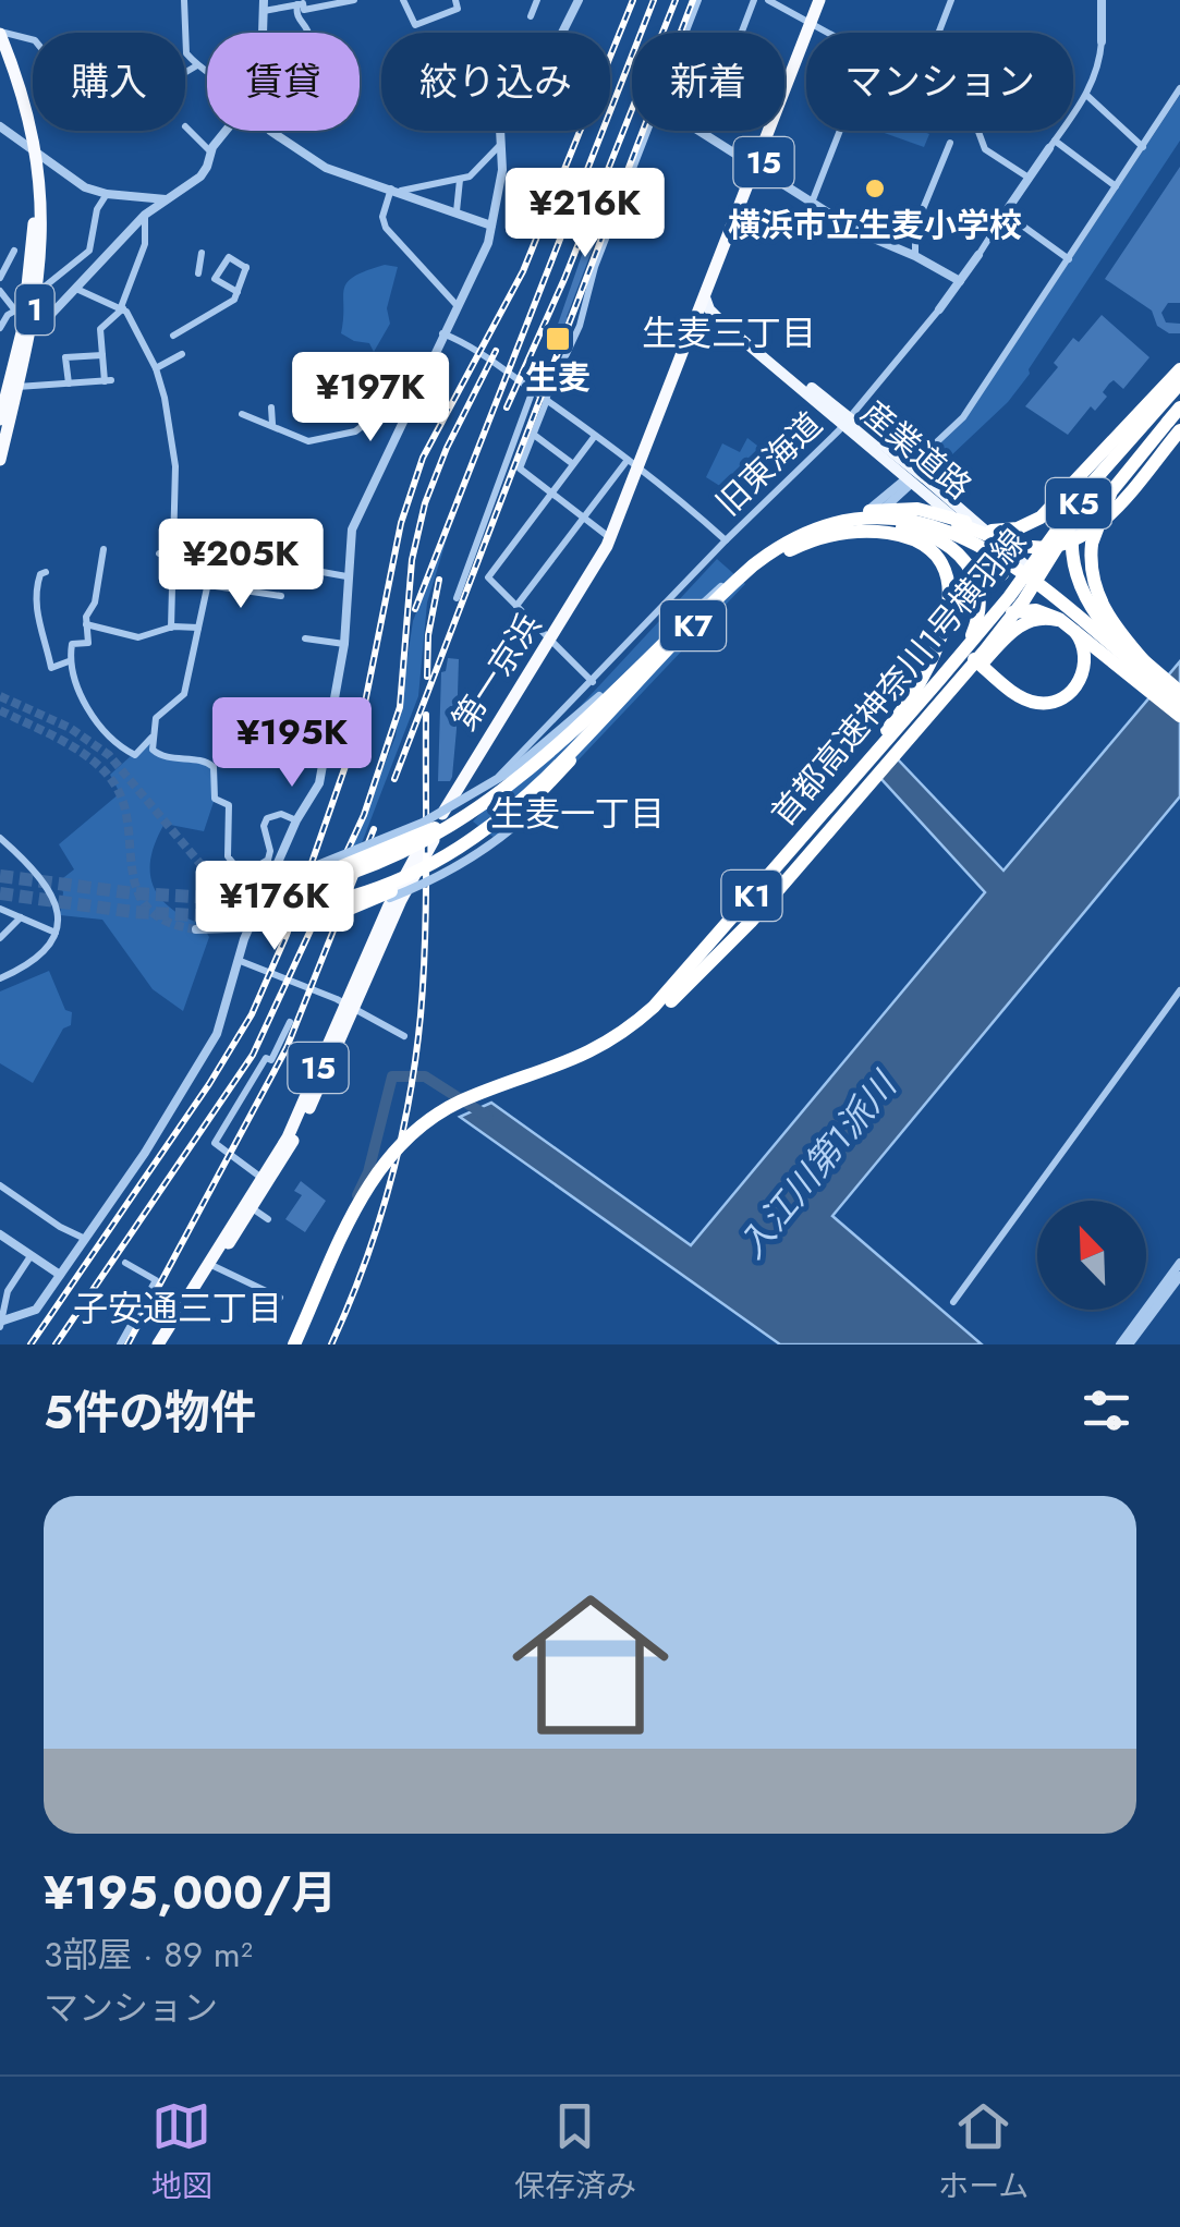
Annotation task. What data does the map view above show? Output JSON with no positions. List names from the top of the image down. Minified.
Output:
{"streets":{"highway":["15","1","K5","K7","第一京浜","首都高速神奈川1号横羽線","K1"],"main road":["産業道路"],"street":["旧東海道"]},"crossings":[["産業道路","旧東海道"],["産業道路","第一京浜"],["旧東海道","K7"],["旧東海道","第一京浜"],["K5","K7"]],"districts":["生麦三丁目","生麦一丁目","子安通三丁目"],"water":["入江川第1派川"],"places":{"other":["横浜市立生麦小学校"],"transit":["生麦"]},"north":"top left","page":{"chip":["購入","賃貸","絞り込み","新着","マンション"],"price":["¥216K","¥197K","¥205K","¥195K","¥176K"],"heading":"5件の物件","list":[{"name":"¥195,000/月","note":"3部屋 · 89 m² · マンション"}],"tabs":["地図","保存済み","ホーム"]}}
